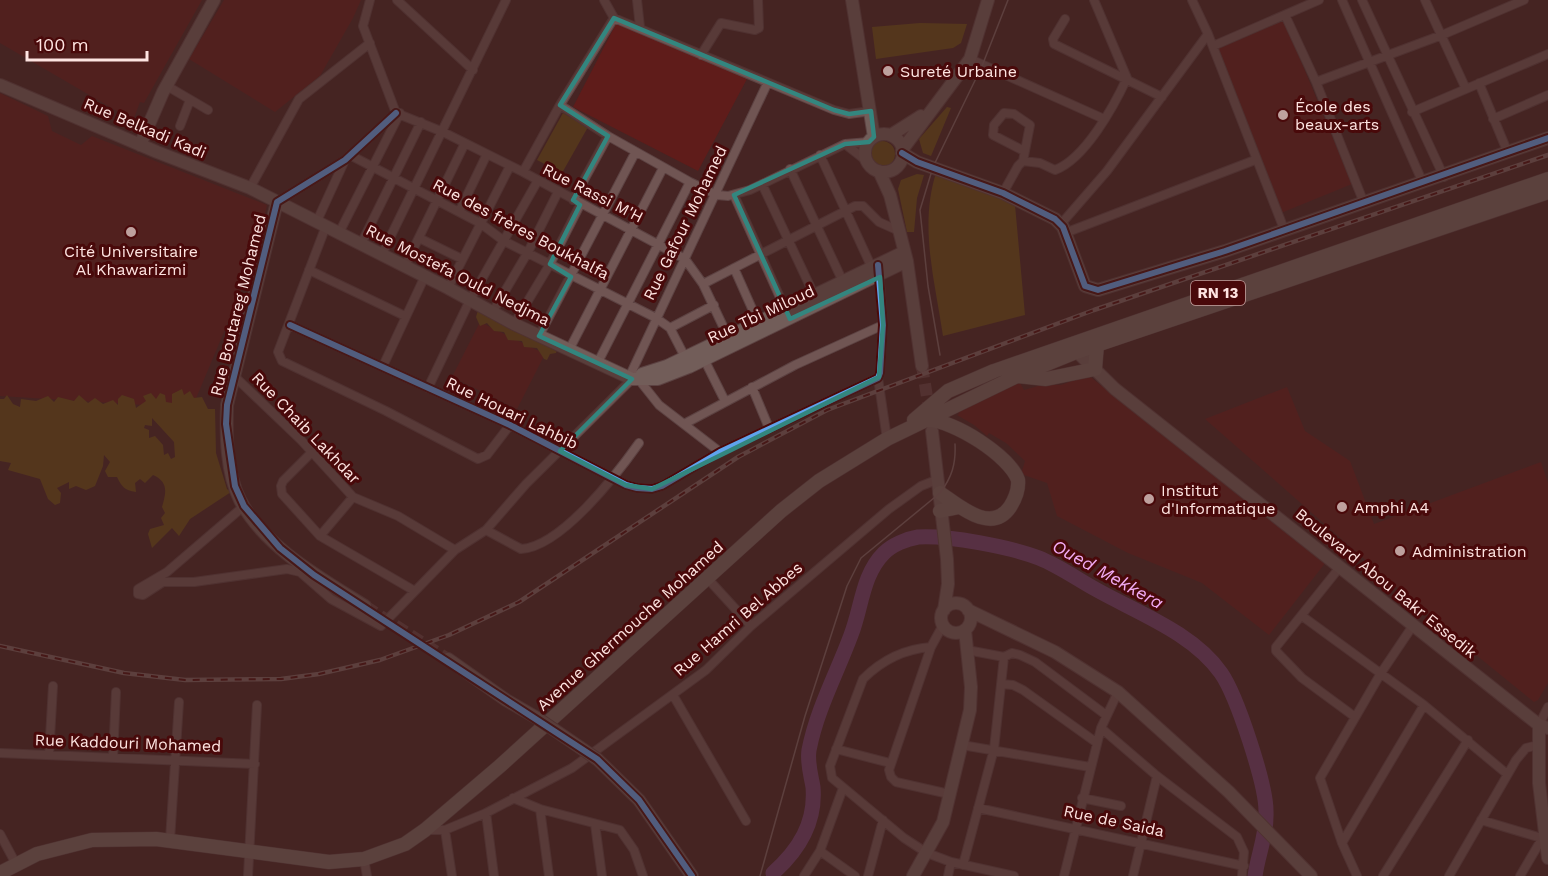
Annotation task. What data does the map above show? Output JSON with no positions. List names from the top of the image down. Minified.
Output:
{"streets":{"main road":["Rue Belkadi Kadi","Rue Mostefa Ould Nedjma","RN 13","Rue Boutareg Mohamed","Rue Tbi Miloud","Boulevard Abou Bakr Essedik","Avenue Ghermouche Mohamed"],"street":["Rue Rassi M'H","Rue Gafour Mohamed","Rue des frères Boukhalfa","Rue Houari Lahbib","Rue Chaib Lakhdar","Rue Hamri Bel Abbes","Rue Kaddouri Mohamed","Rue de Saida"]},"crossings":[["Rue Belkadi Kadi","Rue Mostefa Ould Nedjma"],["Rue Belkadi Kadi","Rue Boutareg Mohamed"],["Rue Rassi M'H","Rue Gafour Mohamed"],["Rue Rassi M'H","Rue Tbi Miloud"],["Rue Gafour Mohamed","Rue des frères Boukhalfa"],["Rue Gafour Mohamed","Rue Mostefa Ould Nedjma"],["Rue Gafour Mohamed","Rue Tbi Miloud"],["Rue des frères Boukhalfa","Rue Tbi Miloud"],["Rue Mostefa Ould Nedjma","Rue Boutareg Mohamed"],["Rue Mostefa Ould Nedjma","Rue Tbi Miloud"],["RN 13","Boulevard Abou Bakr Essedik"],["RN 13","Avenue Ghermouche Mohamed"],["Rue Boutareg Mohamed","Rue Chaib Lakhdar"],["Rue Hamri Bel Abbes","Avenue Ghermouche Mohamed"]],"water":["Oued Mekkera"],"places":["Sureté Urbaine","École des beaux-arts","Cité Universitaire Al Khawarizmi","Institut d'Informatique","Amphi A4","Administration"],"scale_bar":"100 m"}
